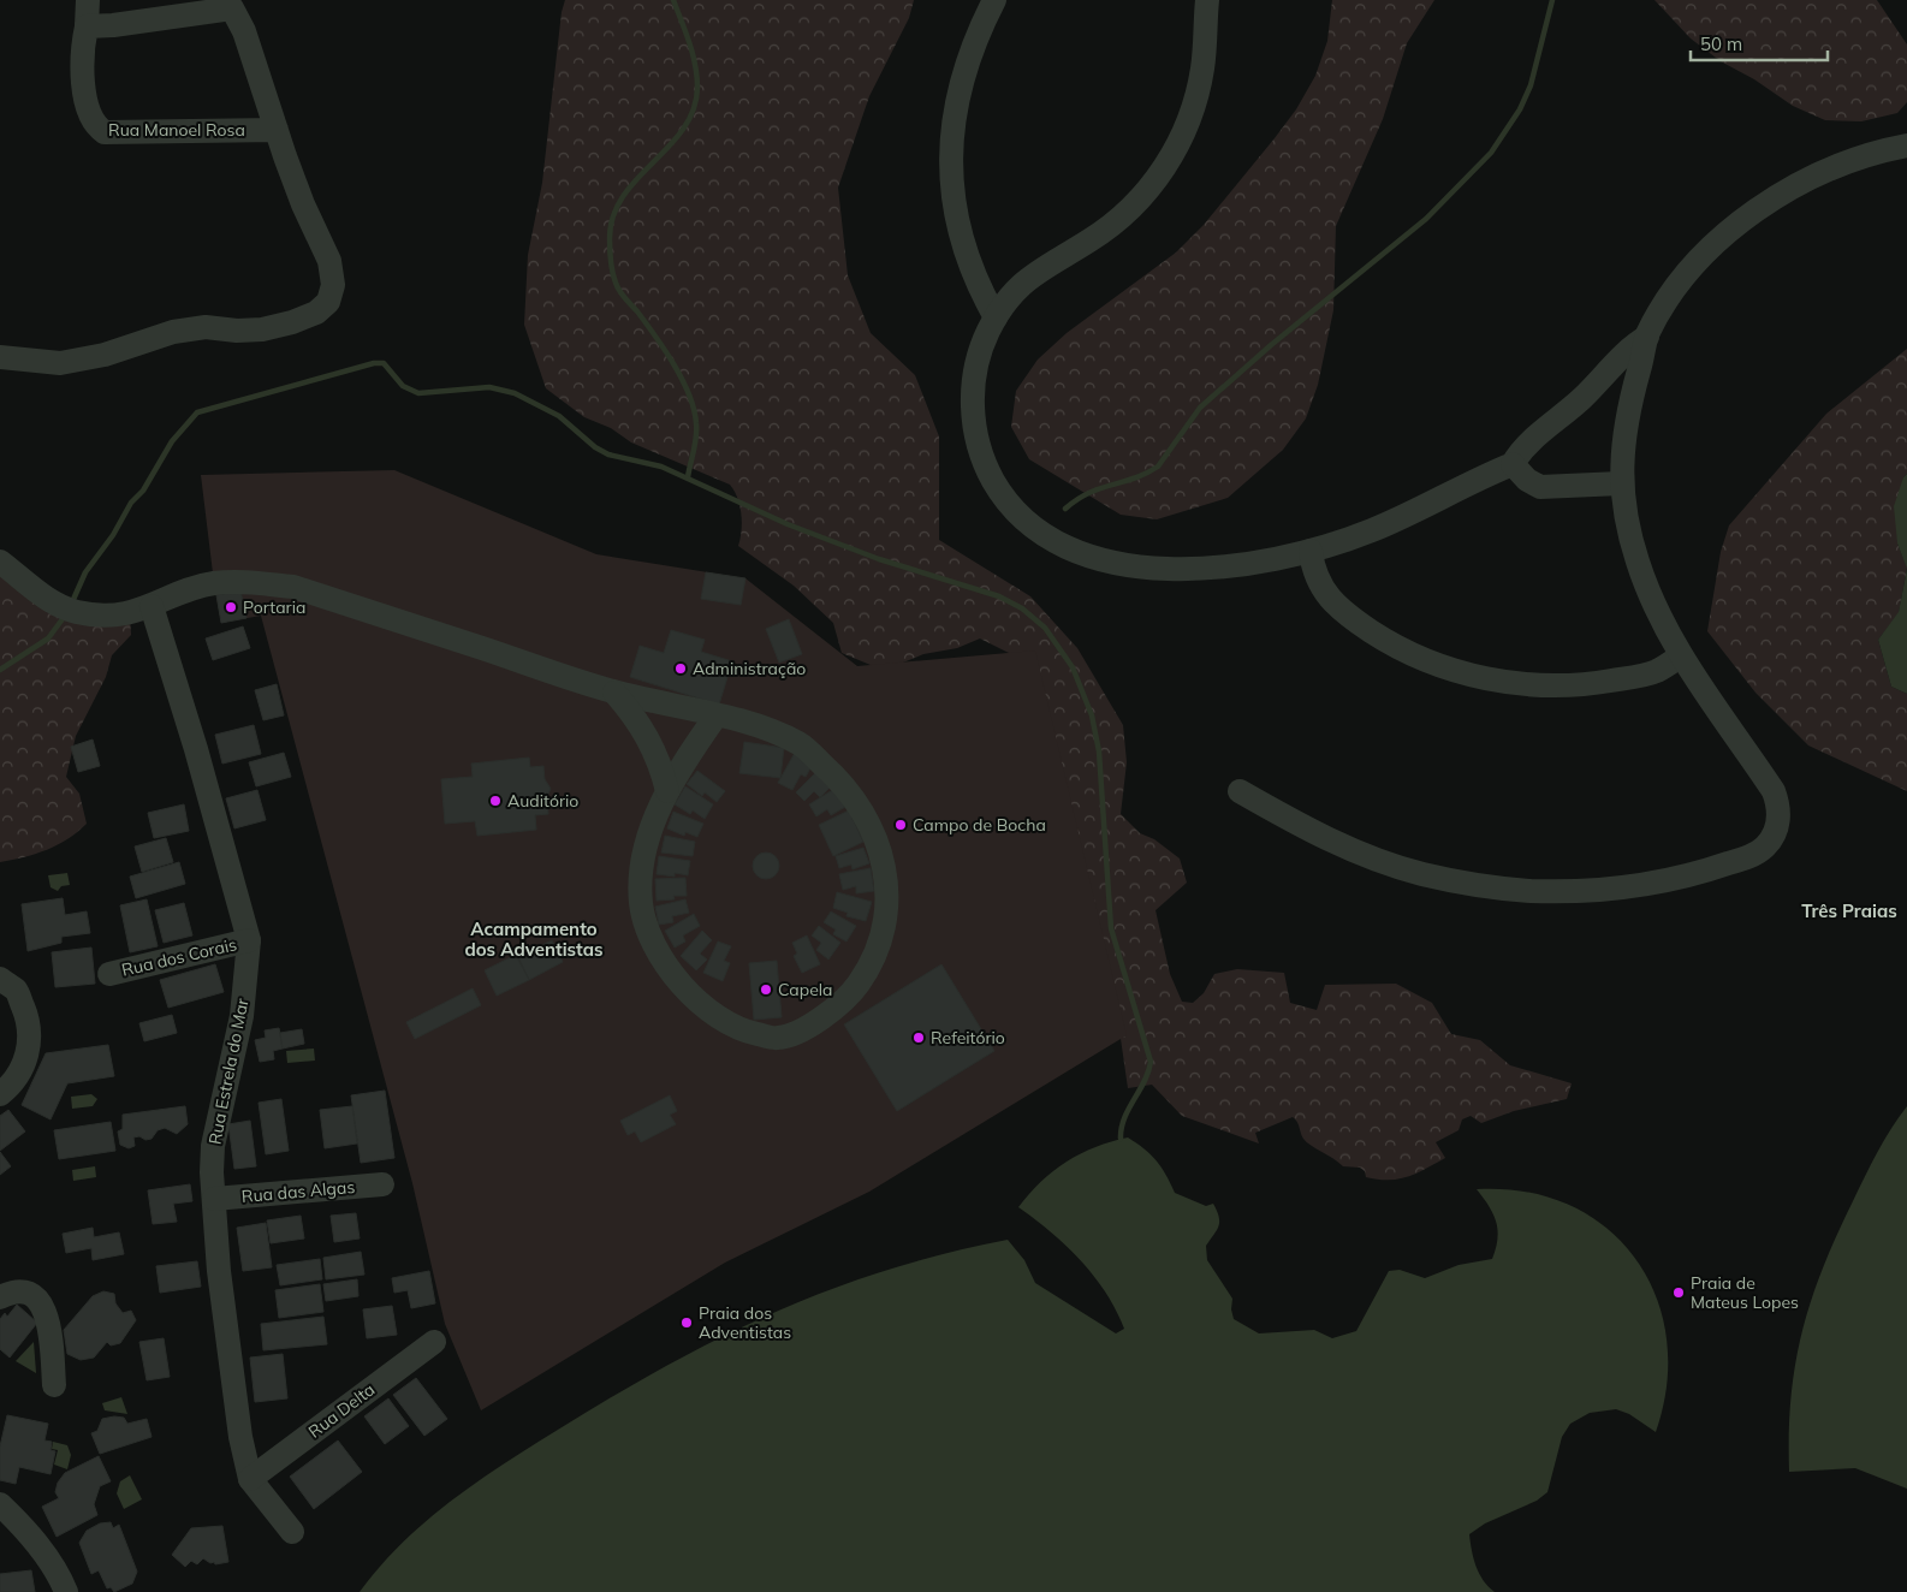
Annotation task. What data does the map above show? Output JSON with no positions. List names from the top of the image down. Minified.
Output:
{"streets":{"street":["Rua Manoel Rosa","Rua dos Corais","Rua Estrela do Mar","Rua das Algas","Rua Delta"]},"crossings":[["Rua dos Corais","Rua Estrela do Mar"],["Rua Estrela do Mar","Rua das Algas"],["Rua Estrela do Mar","Rua Delta"]],"districts":["Três Praias","Acampamento dos Adventistas"],"places":["Portaria","Administração","Auditório","Campo de Bocha","Capela","Refeitório","Praia de Mateus Lopes","Praia dos Adventistas"],"scale_bar":"50 m"}
